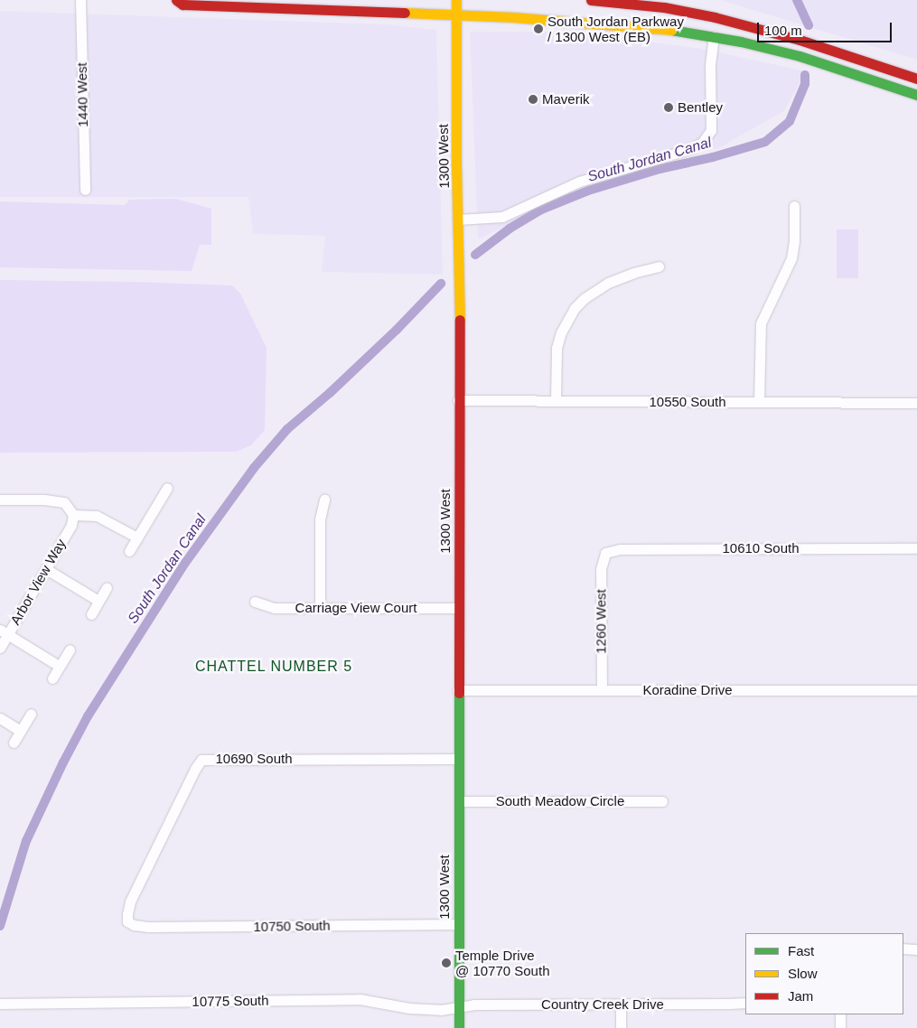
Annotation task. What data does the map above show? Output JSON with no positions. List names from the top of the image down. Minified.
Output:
{"streets":{"main road":["1300 West"],"street":["1440 West","10550 South","10610 South","Arbor View Way","Carriage View Court","1260 West","Koradine Drive","10690 South","South Meadow Circle","10750 South","10775 South","Country Creek Drive"]},"crossings":[["1300 West","10550 South"],["1300 West","Carriage View Court"],["1300 West","Koradine Drive"],["1300 West","10690 South"],["1300 West","South Meadow Circle"],["1300 West","10750 South"],["1300 West","10775 South"],["1300 West","Country Creek Drive"],["10610 South","1260 West"],["1260 West","Koradine Drive"],["10690 South","10750 South"],["10775 South","Country Creek Drive"]],"districts":["CHATTEL NUMBER 5"],"water":["South Jordan Canal"],"places":["South Jordan Parkway / 1300 West (EB)","Maverik","Bentley","Temple Drive @ 10770 South"],"legend":["Fast","Slow","Jam"],"scale_bar":"100 m"}
